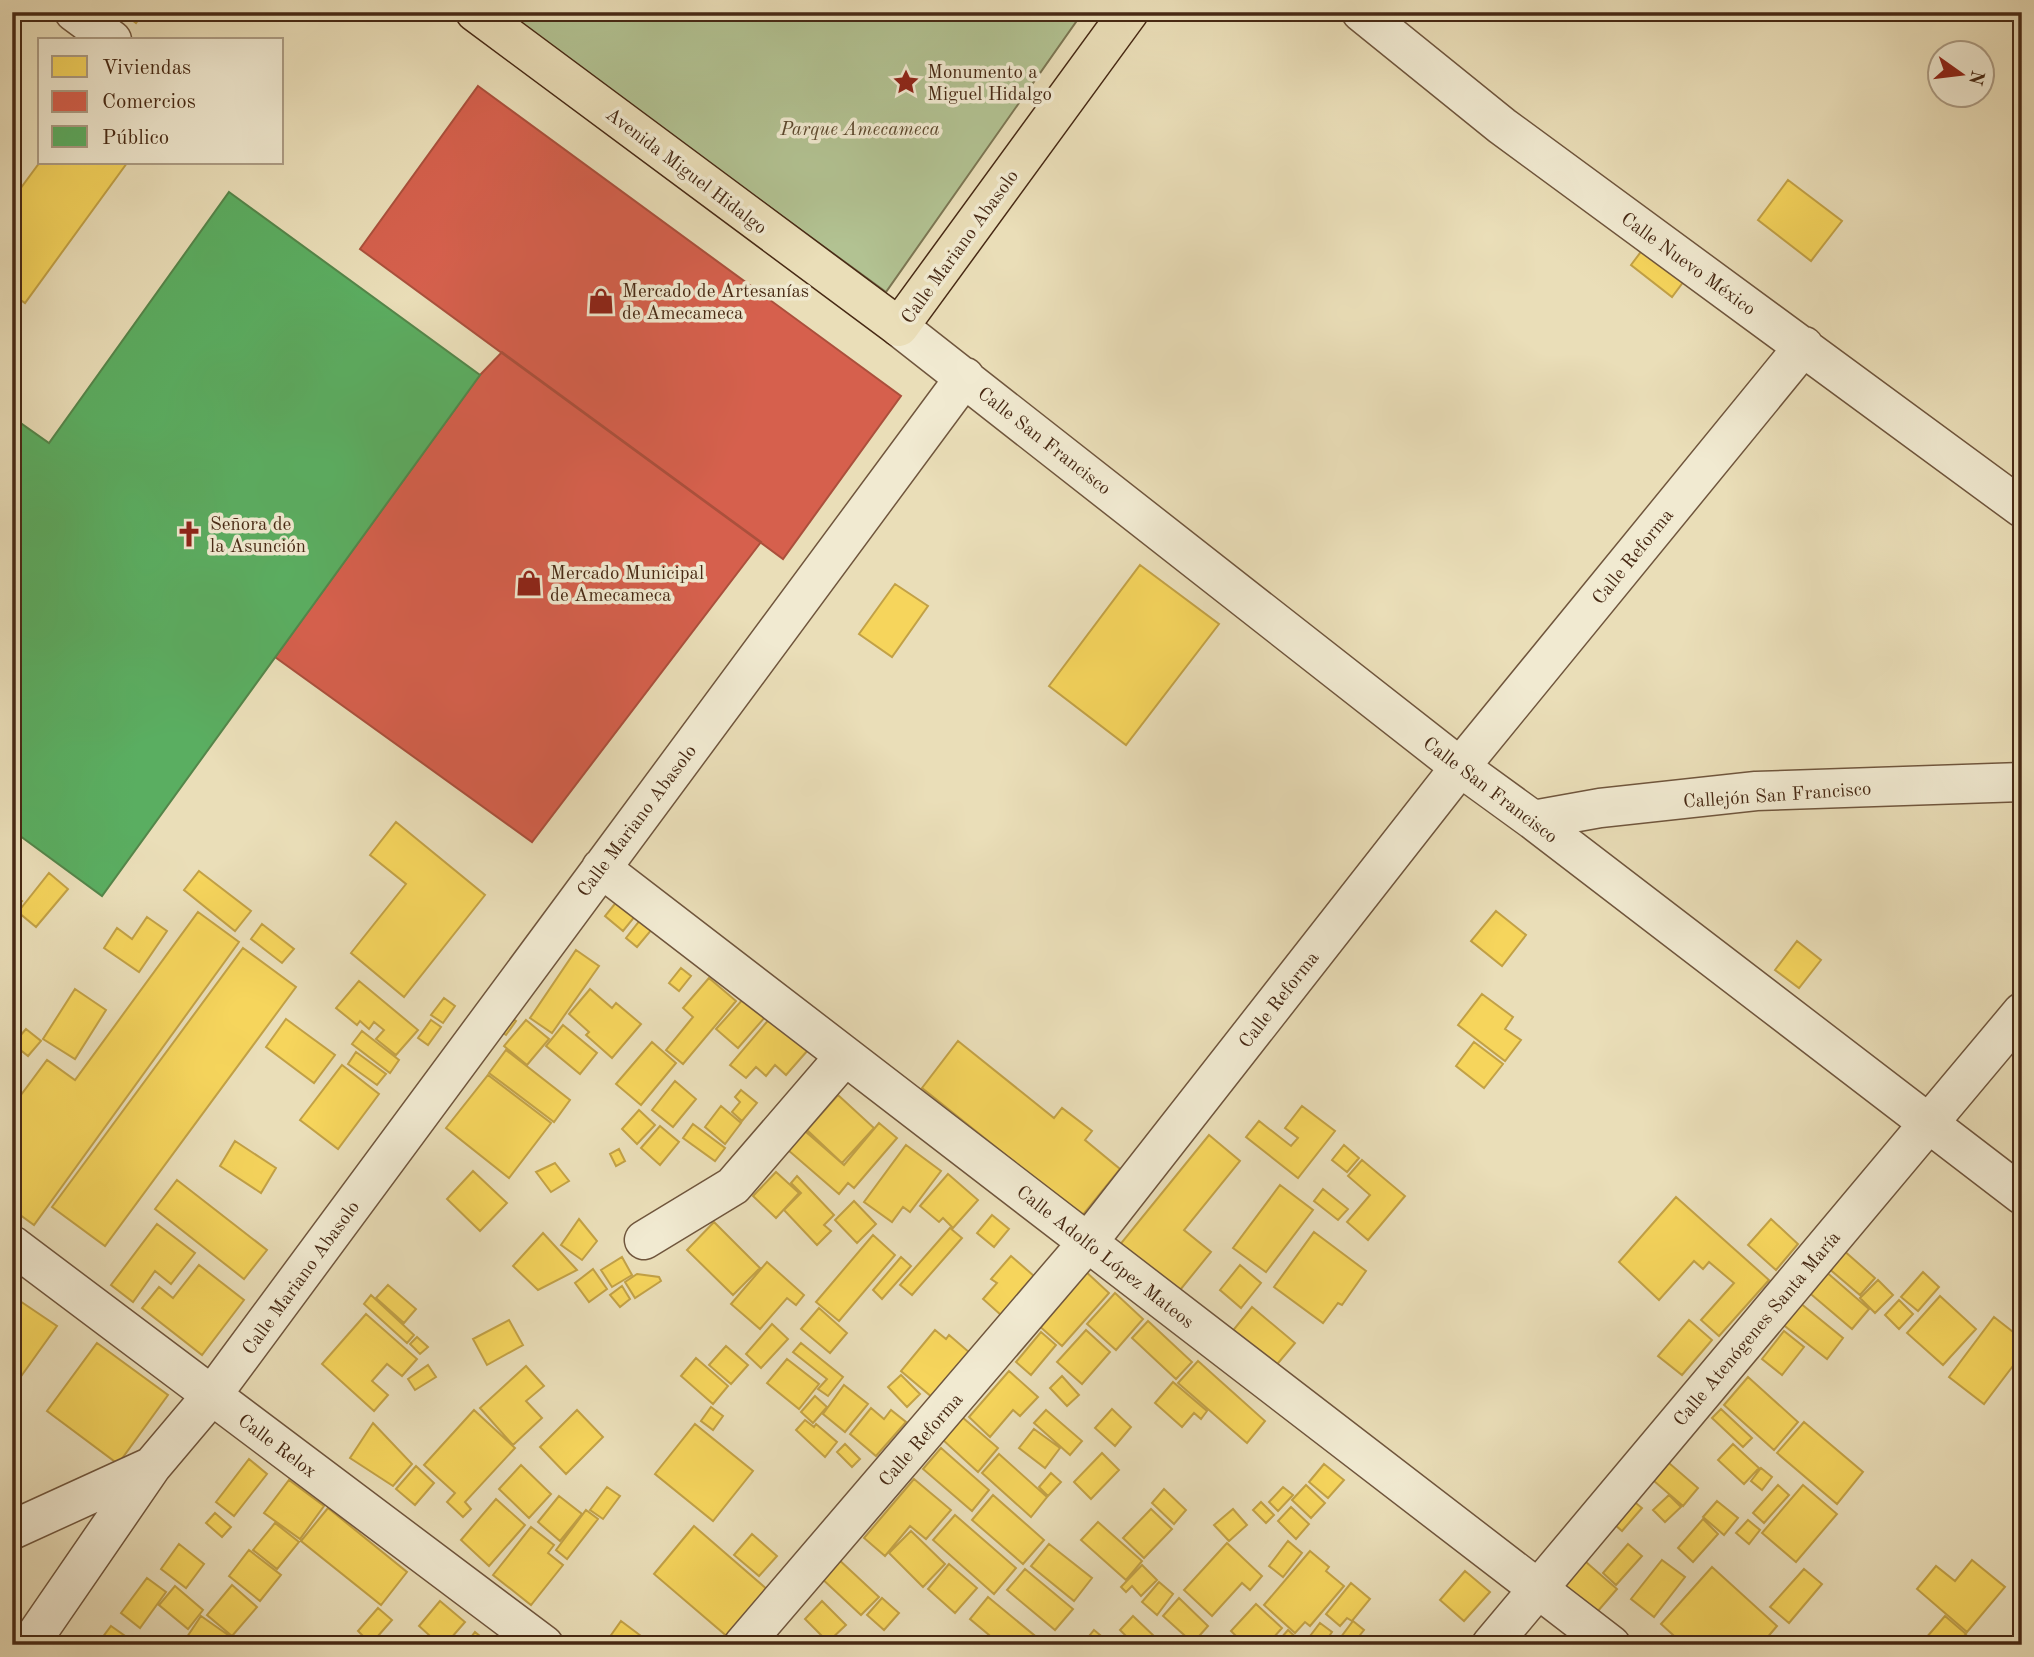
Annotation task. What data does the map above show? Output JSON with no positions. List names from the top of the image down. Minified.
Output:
{"streets":{"main road":["Avenida Miguel Hidalgo","Calle Mariano Abasolo"],"street":["Calle Nuevo México","Calle San Francisco","Calle Reforma","Callejón San Francisco","Calle Adolfo López Mateos","Calle Atenógenes Santa María","Calle Relox"]},"crossings":[["Avenida Miguel Hidalgo","Calle Mariano Abasolo"],["Calle Mariano Abasolo","Calle San Francisco"],["Calle Mariano Abasolo","Calle Adolfo López Mateos"],["Calle Mariano Abasolo","Calle Relox"],["Calle Nuevo México","Calle Reforma"],["Calle San Francisco","Calle Reforma"],["Calle San Francisco","Callejón San Francisco"],["Calle San Francisco","Calle Atenógenes Santa María"],["Calle Reforma","Calle Adolfo López Mateos"],["Calle Adolfo López Mateos","Calle Atenógenes Santa María"]],"parks":["Parque Amecameca"],"places":{"place":["Monumento a Miguel Hidalgo"],"shop":["Mercado de Artesanías de Amecameca","Mercado Municipal de Amecameca"],"church":["Señora de la Asunción"]},"legend":["Viviendas","Comercios","Público"],"north":"right"}
